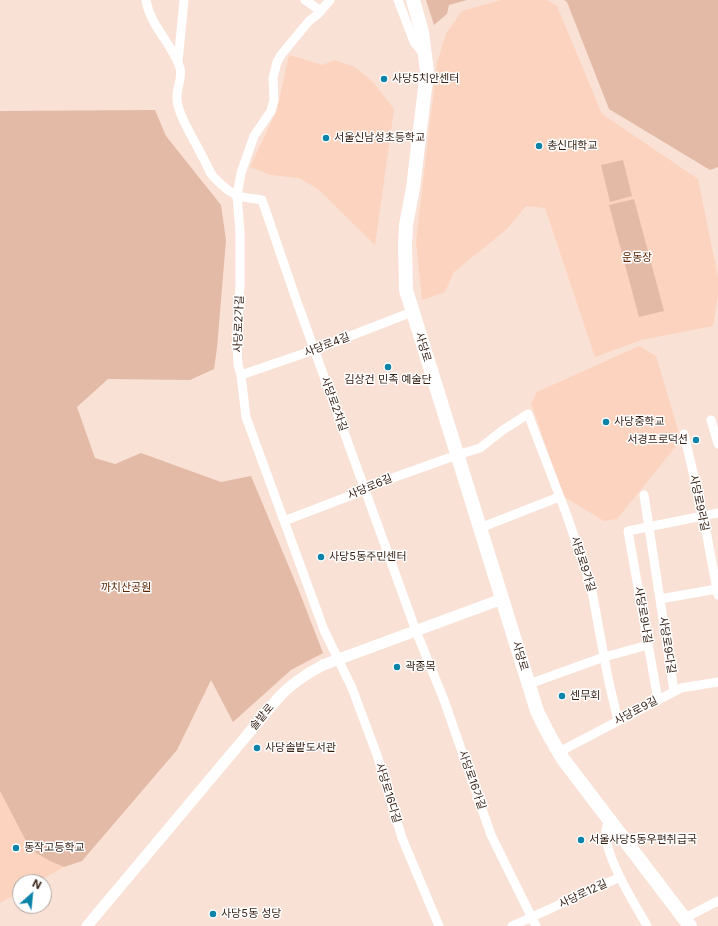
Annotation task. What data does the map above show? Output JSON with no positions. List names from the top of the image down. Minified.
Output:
{"streets":{"main road":["사당로"],"street":["사당로2가길","사당로4길","사당로2차길","사당로6길","사당로9라길","사당로9가길","사당로9나길","사당로9다길","사당로9길","솔밭로","사당로16가길","사당로16다길","사당로12길"]},"crossings":[["사당로2가길","사당로4길"],["사당로2가길","사당로2차길"],["사당로2가길","사당로6길"],["사당로2가길","솔밭로"],["사당로2가길","사당로16다길"],["사당로4길","사당로"],["사당로4길","사당로2차길"],["사당로","사당로6길"],["사당로","사당로9가길"],["사당로","사당로9나길"],["사당로","사당로9길"],["사당로","솔밭로"],["사당로","사당로12길"],["사당로2차길","사당로6길"],["사당로2차길","솔밭로"],["사당로2차길","사당로16가길"],["사당로6길","사당로9가길"],["사당로9가길","사당로9길"],["사당로9나길","사당로9다길"],["사당로9나길","사당로9길"],["사당로9다길","사당로9길"],["솔밭로","사당로16가길"],["솔밭로","사당로16다길"],["사당로16가길","사당로12길"]],"parks":["운동장","까치산공원"],"places":["사당5치안센터","서울신남성초등학교","총신대학교","김상건 민족 예술단","사당중학교","서경프로덕션","사당5동주민센터","곽종목","센무회","사당솔밭도서관","서울사당5동우편취급국","동작고등학교","사당5동 성당"],"north":"top right"}
